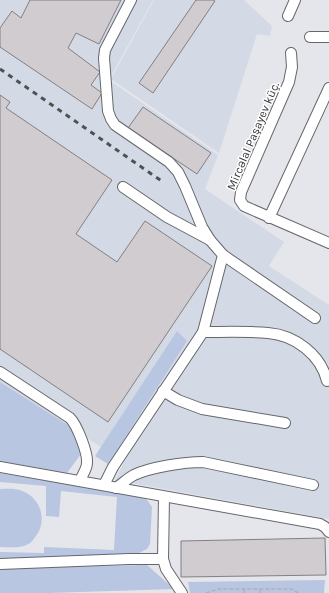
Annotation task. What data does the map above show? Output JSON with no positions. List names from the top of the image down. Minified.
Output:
{"streets":{"street":["Mircəlal Paşayev küç."]}}
